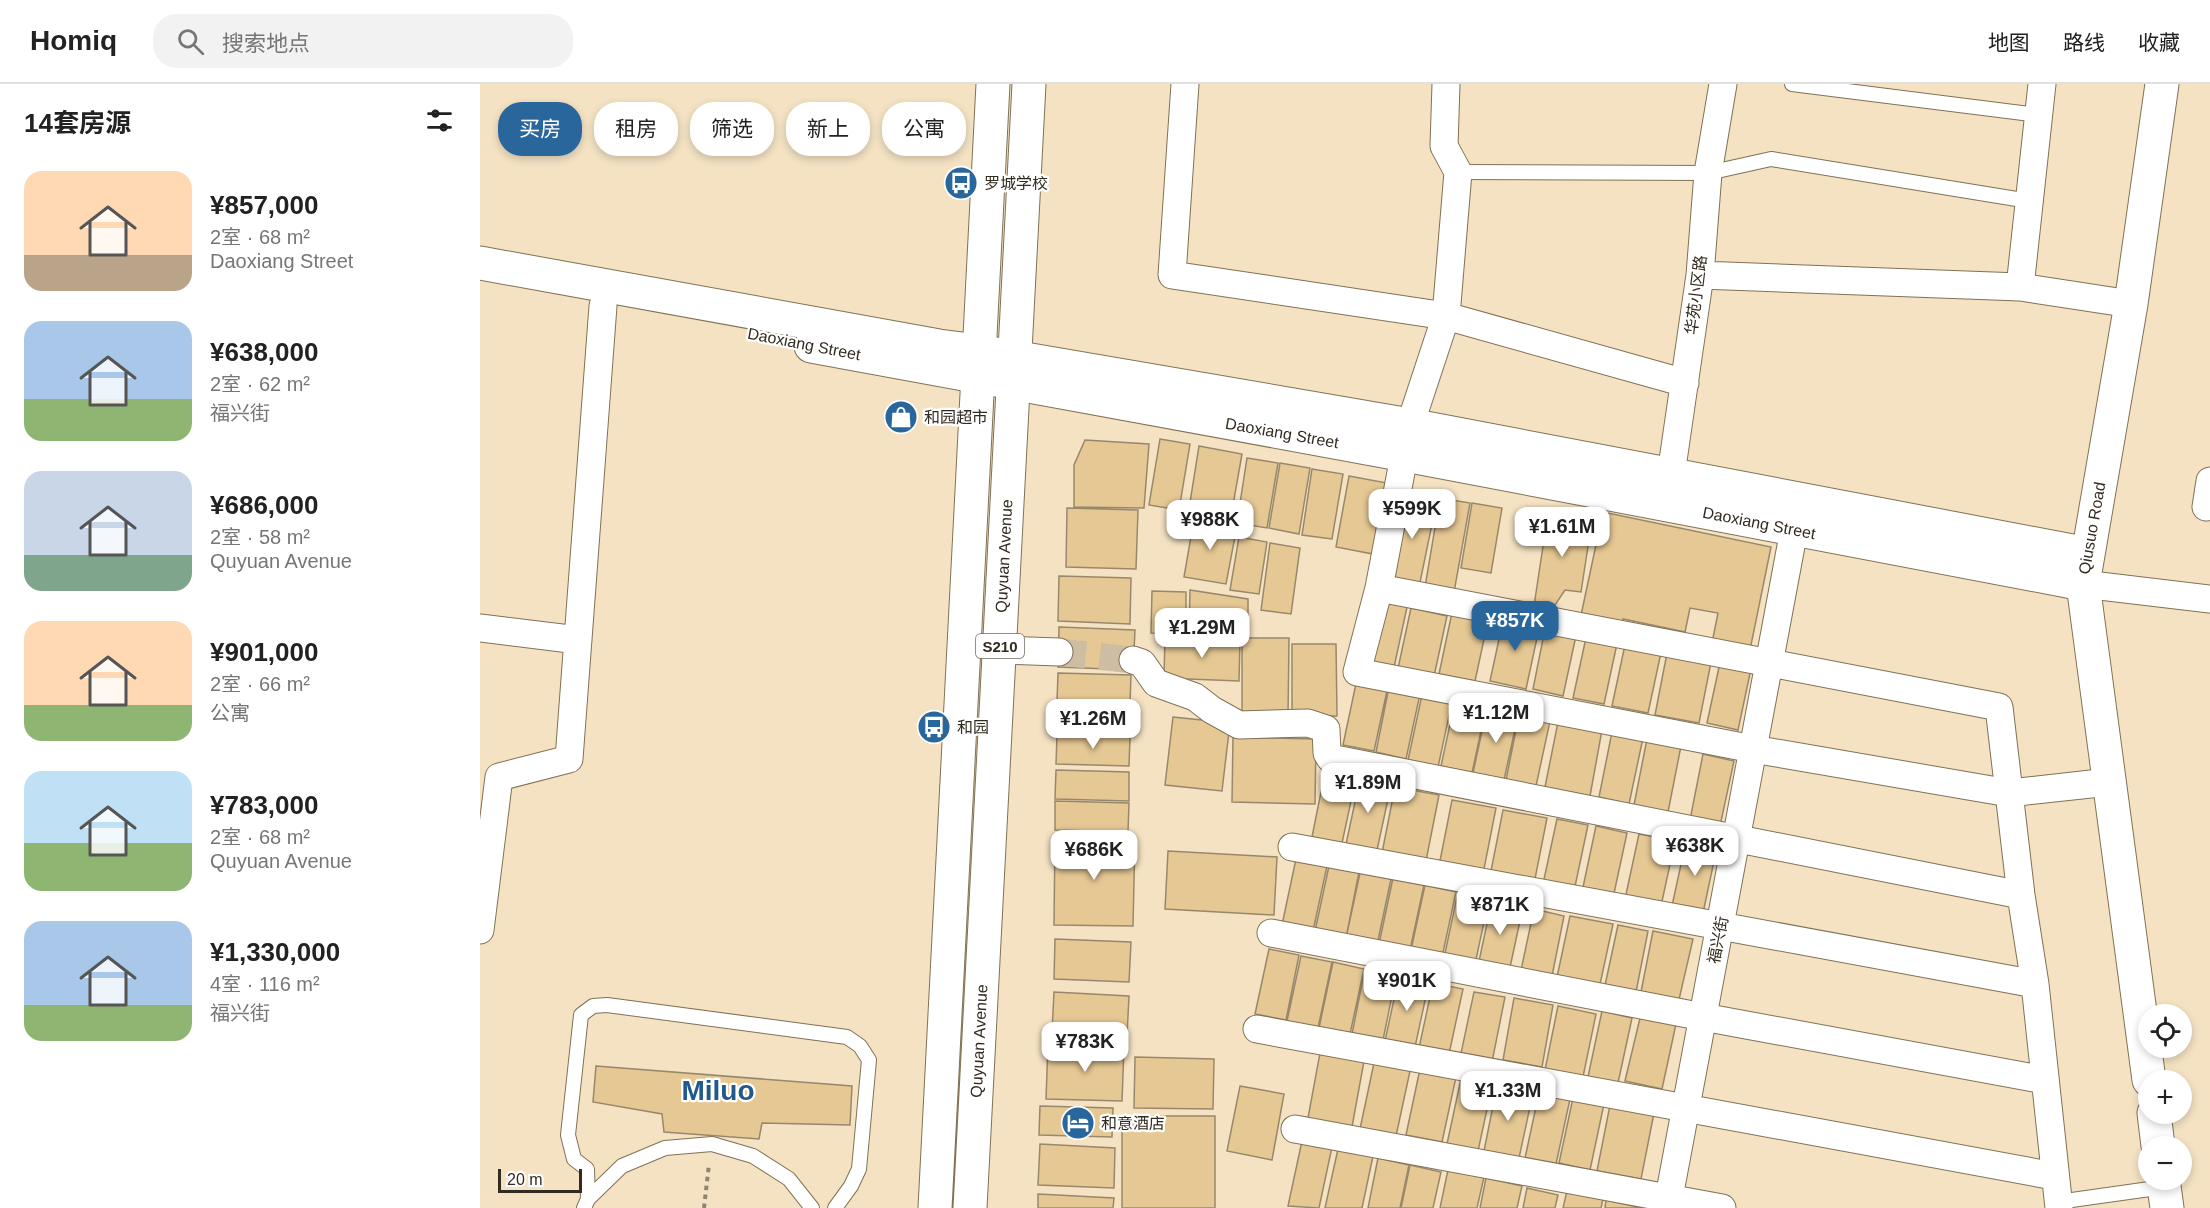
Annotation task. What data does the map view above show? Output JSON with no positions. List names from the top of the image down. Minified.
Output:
{"streets":{"street":["华苑小区路","Daoxiang Street","Qiusuo Road","Quyuan Avenue","S210","福兴街"]},"crossings":[["华苑小区路","Daoxiang Street"],["Daoxiang Street","Qiusuo Road"],["Daoxiang Street","Quyuan Avenue"],["Daoxiang Street","S210"],["Daoxiang Street","福兴街"]],"districts":["Miluo"],"places":{"bus stop":["罗城学校","和园"],"shop":["和园超市"],"hotel":["和意酒店"]},"scale_bar":"20 m","page":{"header":"Homiq","search":"搜索地点","nav":["地图","路线","收藏"],"heading":"14套房源","chip":["买房","租房","筛选","新上","公寓"],"list":[{"name":"¥857,000","note":"2室 · 68 m² · Daoxiang Street"},{"name":"¥638,000","note":"2室 · 62 m² · 福兴街"},{"name":"¥686,000","note":"2室 · 58 m² · Quyuan Avenue"},{"name":"¥901,000","note":"2室 · 66 m² · 公寓"},{"name":"¥783,000","note":"2室 · 68 m² · Quyuan Avenue"},{"name":"¥1,330,000","note":"4室 · 116 m² · 福兴街"}],"price":["¥599K","¥988K","¥1.61M","¥857K","¥1.29M","¥1.12M","¥1.26M","¥1.89M","¥638K","¥686K","¥871K","¥901K","¥783K","¥1.33M"],"map_buttons":["+","−"],"scale":"20 m"}}
